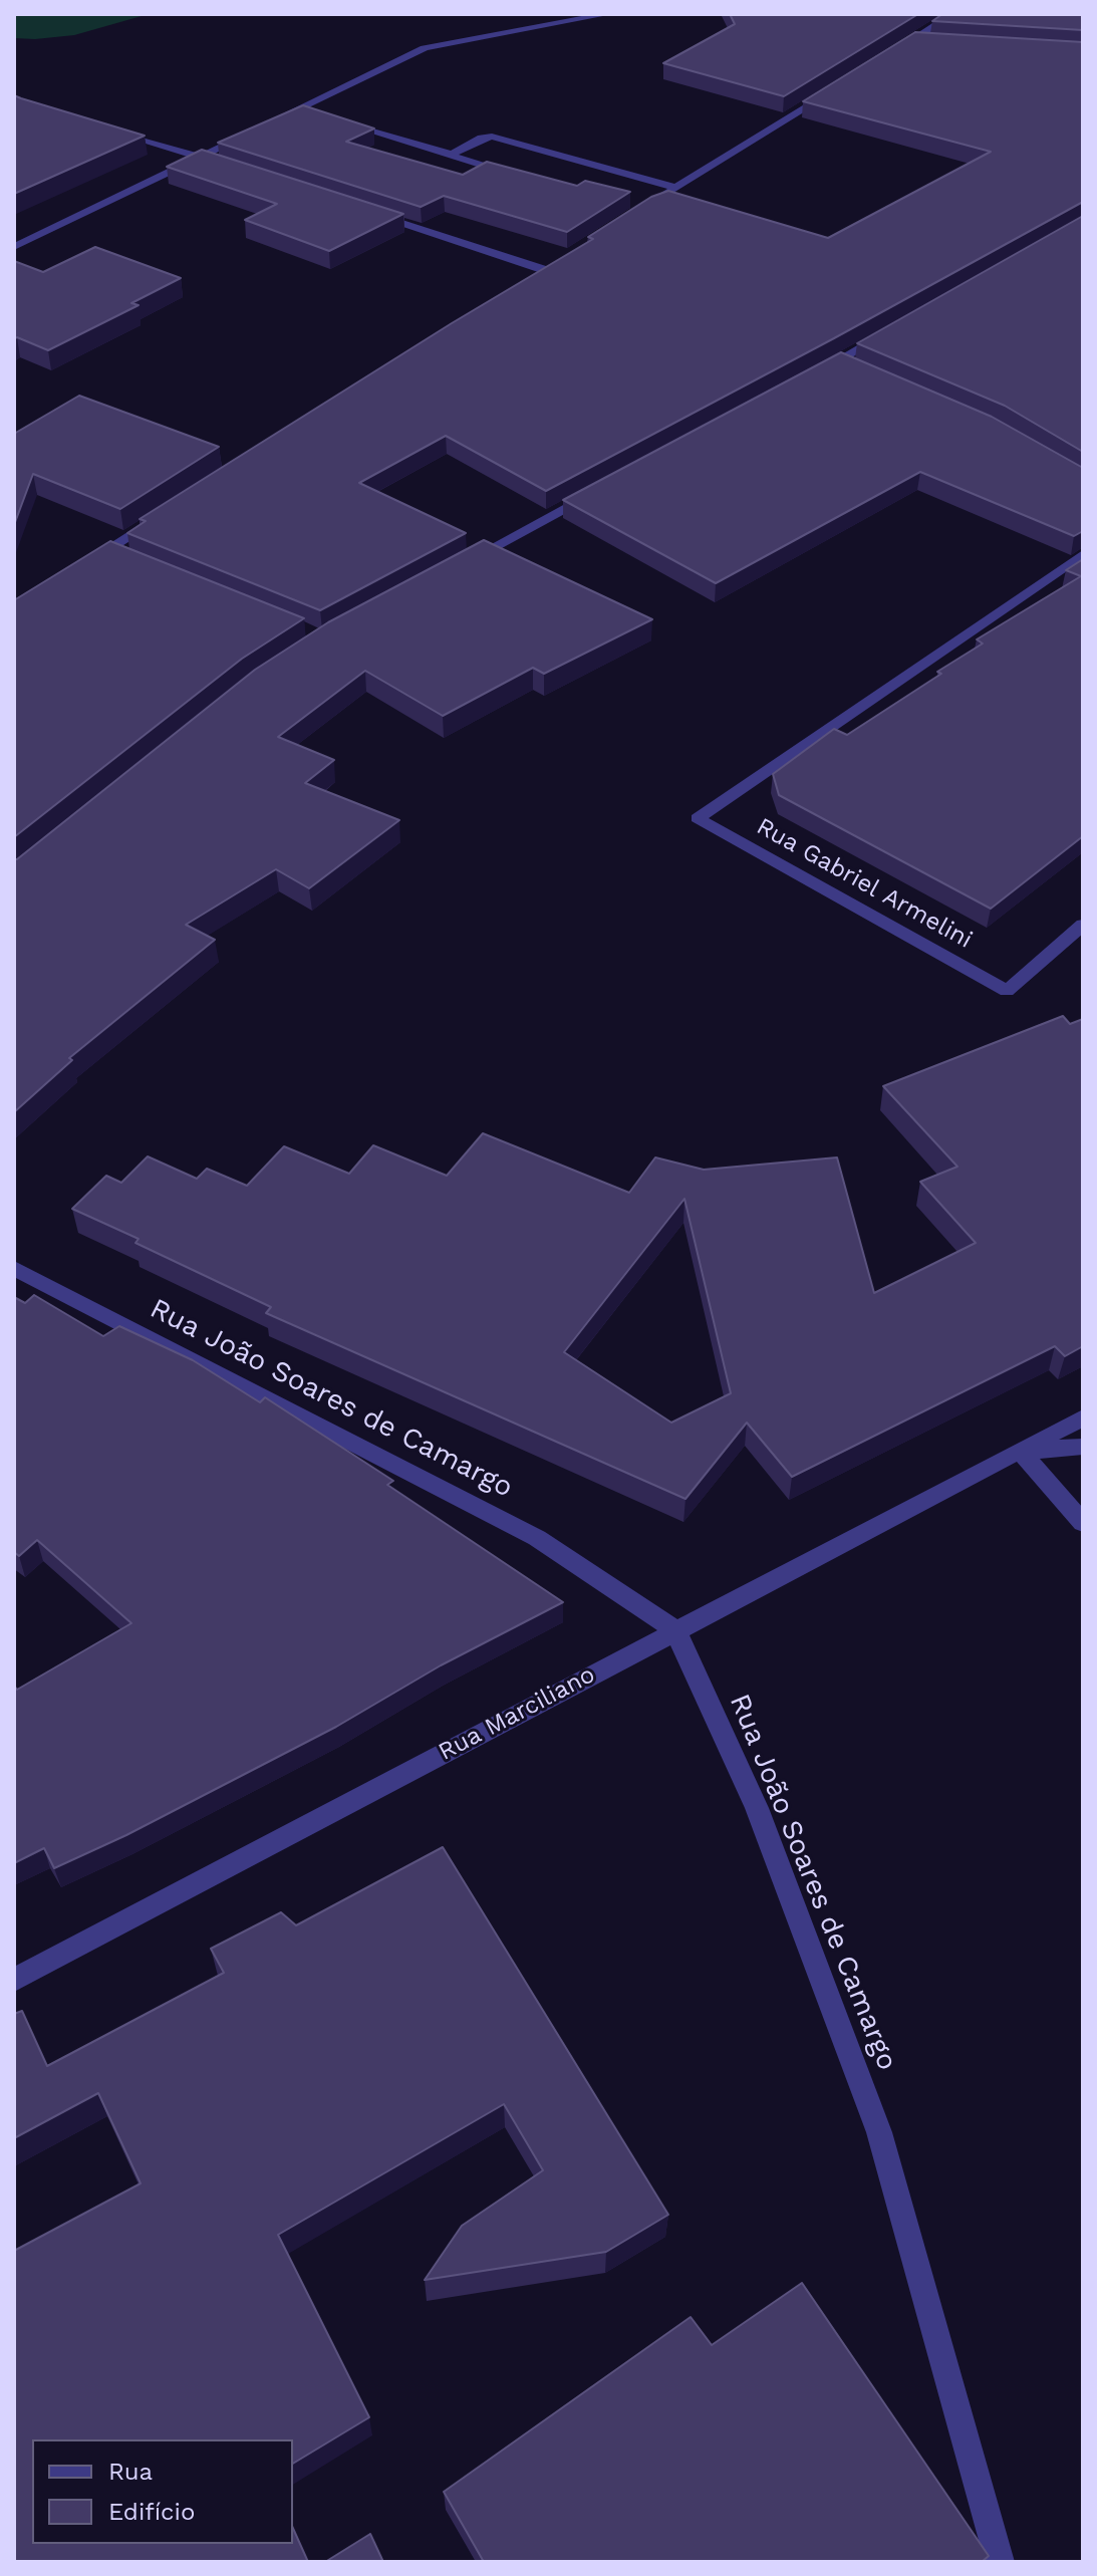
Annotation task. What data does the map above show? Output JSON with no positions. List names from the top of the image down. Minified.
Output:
{"streets":{"street":["Rua Gabriel Armelini","Rua João Soares de Camargo","Rua Marciliano"]},"crossings":[["Rua João Soares de Camargo","Rua Marciliano"]],"legend":["Rua","Edifício"]}
